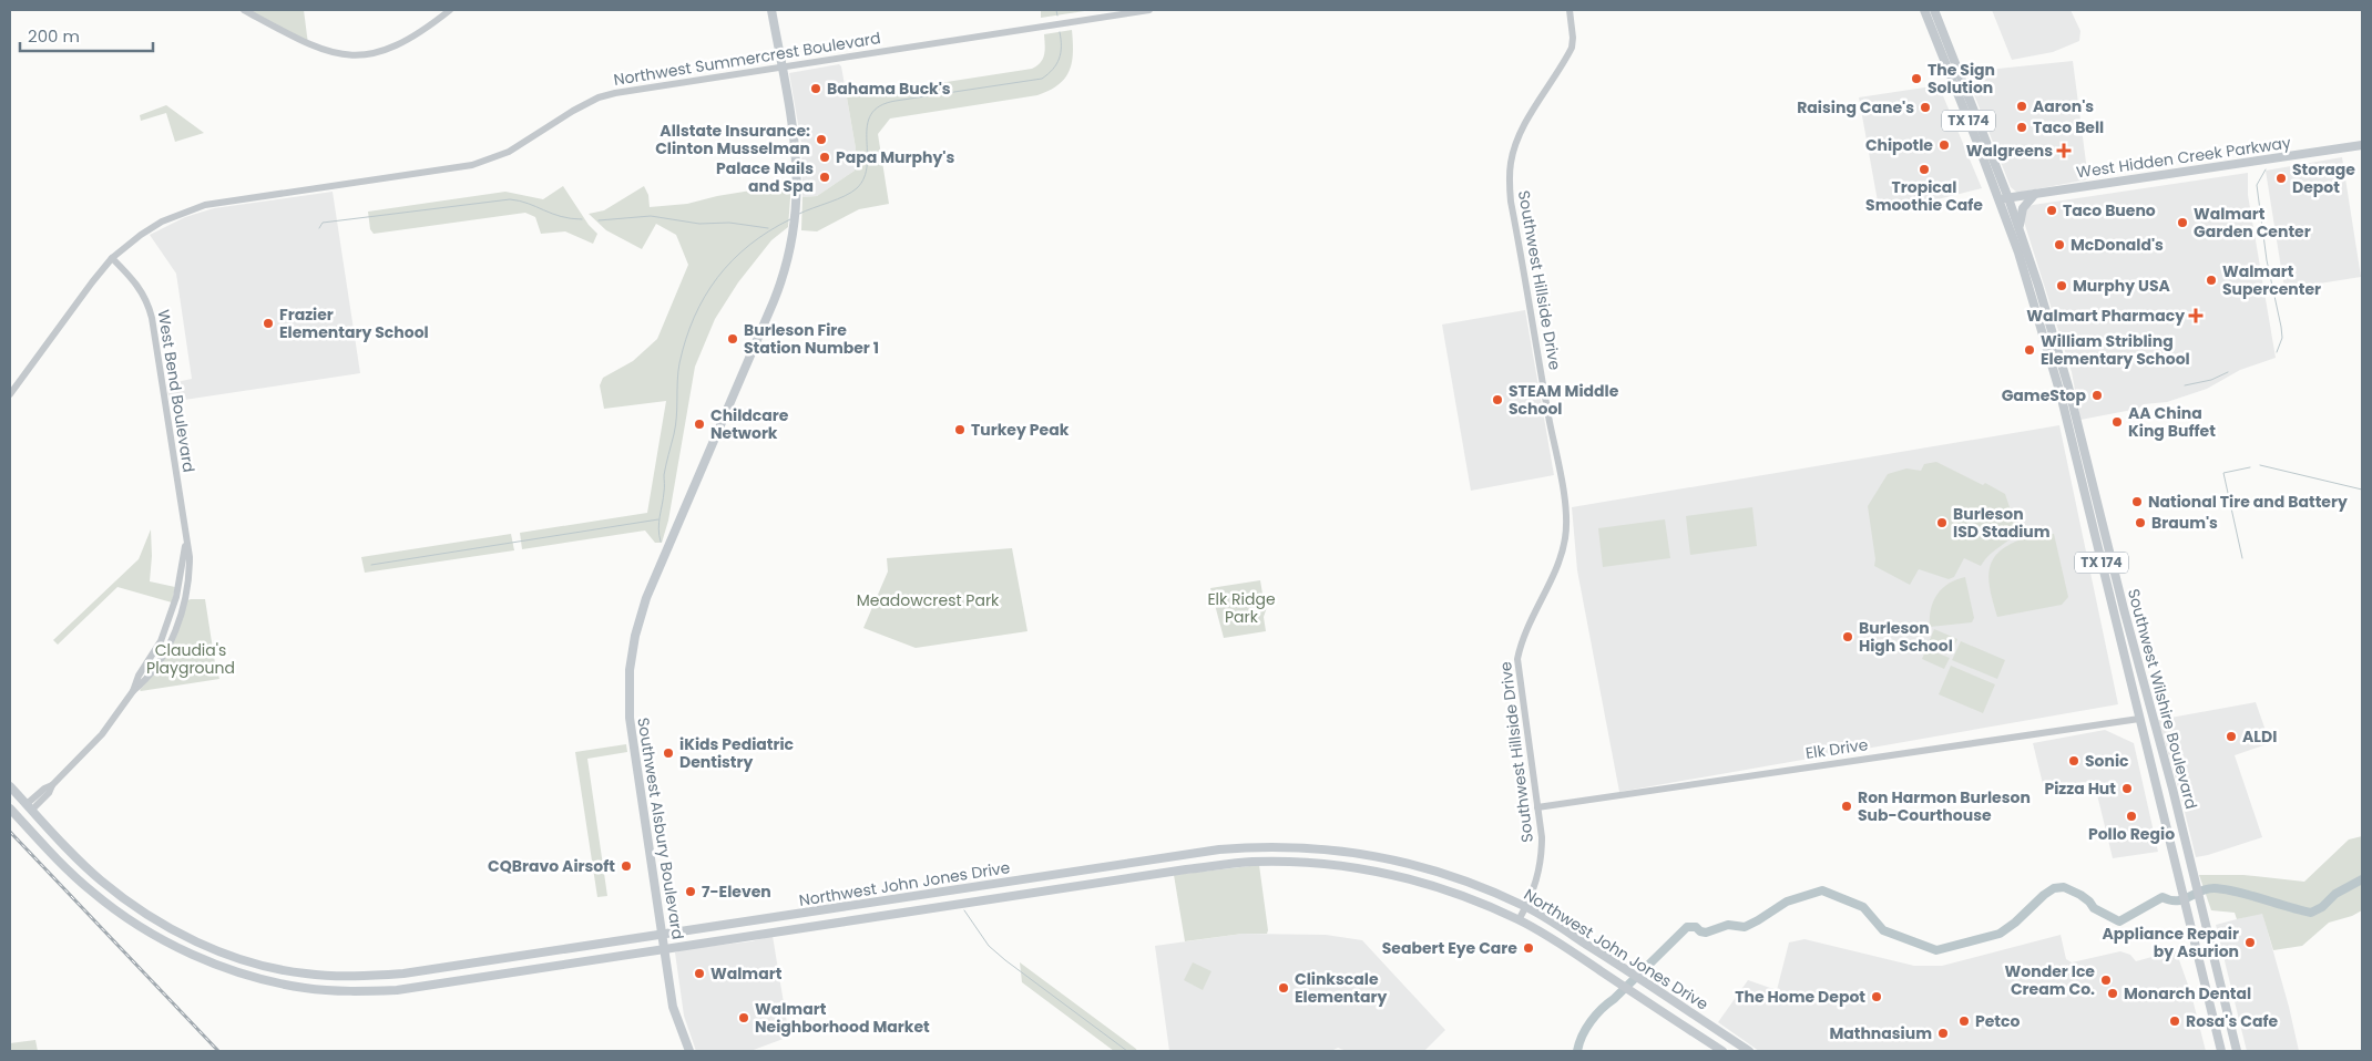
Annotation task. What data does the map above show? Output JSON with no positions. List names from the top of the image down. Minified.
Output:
{"streets":{"main road":["TX 174","West Hidden Creek Parkway","Southwest Wilshire Boulevard","Southwest Alsbury Boulevard","Northwest John Jones Drive"],"street":["Northwest Summercrest Boulevard","Southwest Hillside Drive","West Bend Boulevard","Elk Drive"]},"crossings":[["Northwest Summercrest Boulevard","West Bend Boulevard"],["Northwest Summercrest Boulevard","Southwest Alsbury Boulevard"],["West Hidden Creek Parkway","Southwest Wilshire Boulevard"],["Southwest Hillside Drive","Elk Drive"],["Southwest Hillside Drive","Northwest John Jones Drive"],["West Bend Boulevard","Northwest John Jones Drive"],["Southwest Wilshire Boulevard","Elk Drive"],["Southwest Alsbury Boulevard","Northwest John Jones Drive"]],"parks":["Elk Ridge Park","Meadowcrest Park","Claudia's Playground"],"places":{"other":["The Sign Solution","Bahama Buck's","Aaron's","Raising Cane's","Taco Bell","Allstate Insurance: Clinton Musselman","Chipotle","Papa Murphy's","Tropical Smoothie Cafe","Palace Nails and Spa","Storage Depot","Taco Bueno","Walmart Garden Center","McDonald's","Walmart Supercenter","Murphy USA","Frazier Elementary School","Burleson Fire Station Number 1","William Stribling Elementary School","GameStop","STEAM Middle School","AA China King Buffet","Childcare Network","Turkey Peak","National Tire and Battery","Burleson ISD Stadium","Braum's","Burleson High School","ALDI","iKids Pediatric Dentistry","Sonic","Pizza Hut","Ron Harmon Burleson Sub-Courthouse","Pollo Regio","CQBravo Airsoft","7-Eleven","Appliance Repair by Asurion","Seabert Eye Care","Walmart","Wonder Ice Cream Co.","Clinkscale Elementary","Monarch Dental","The Home Depot","Walmart Neighborhood Market","Petco","Rosa's Cafe","Mathnasium"],"health":["Walgreens","Walmart Pharmacy"]},"scale_bar":"200 m"}
